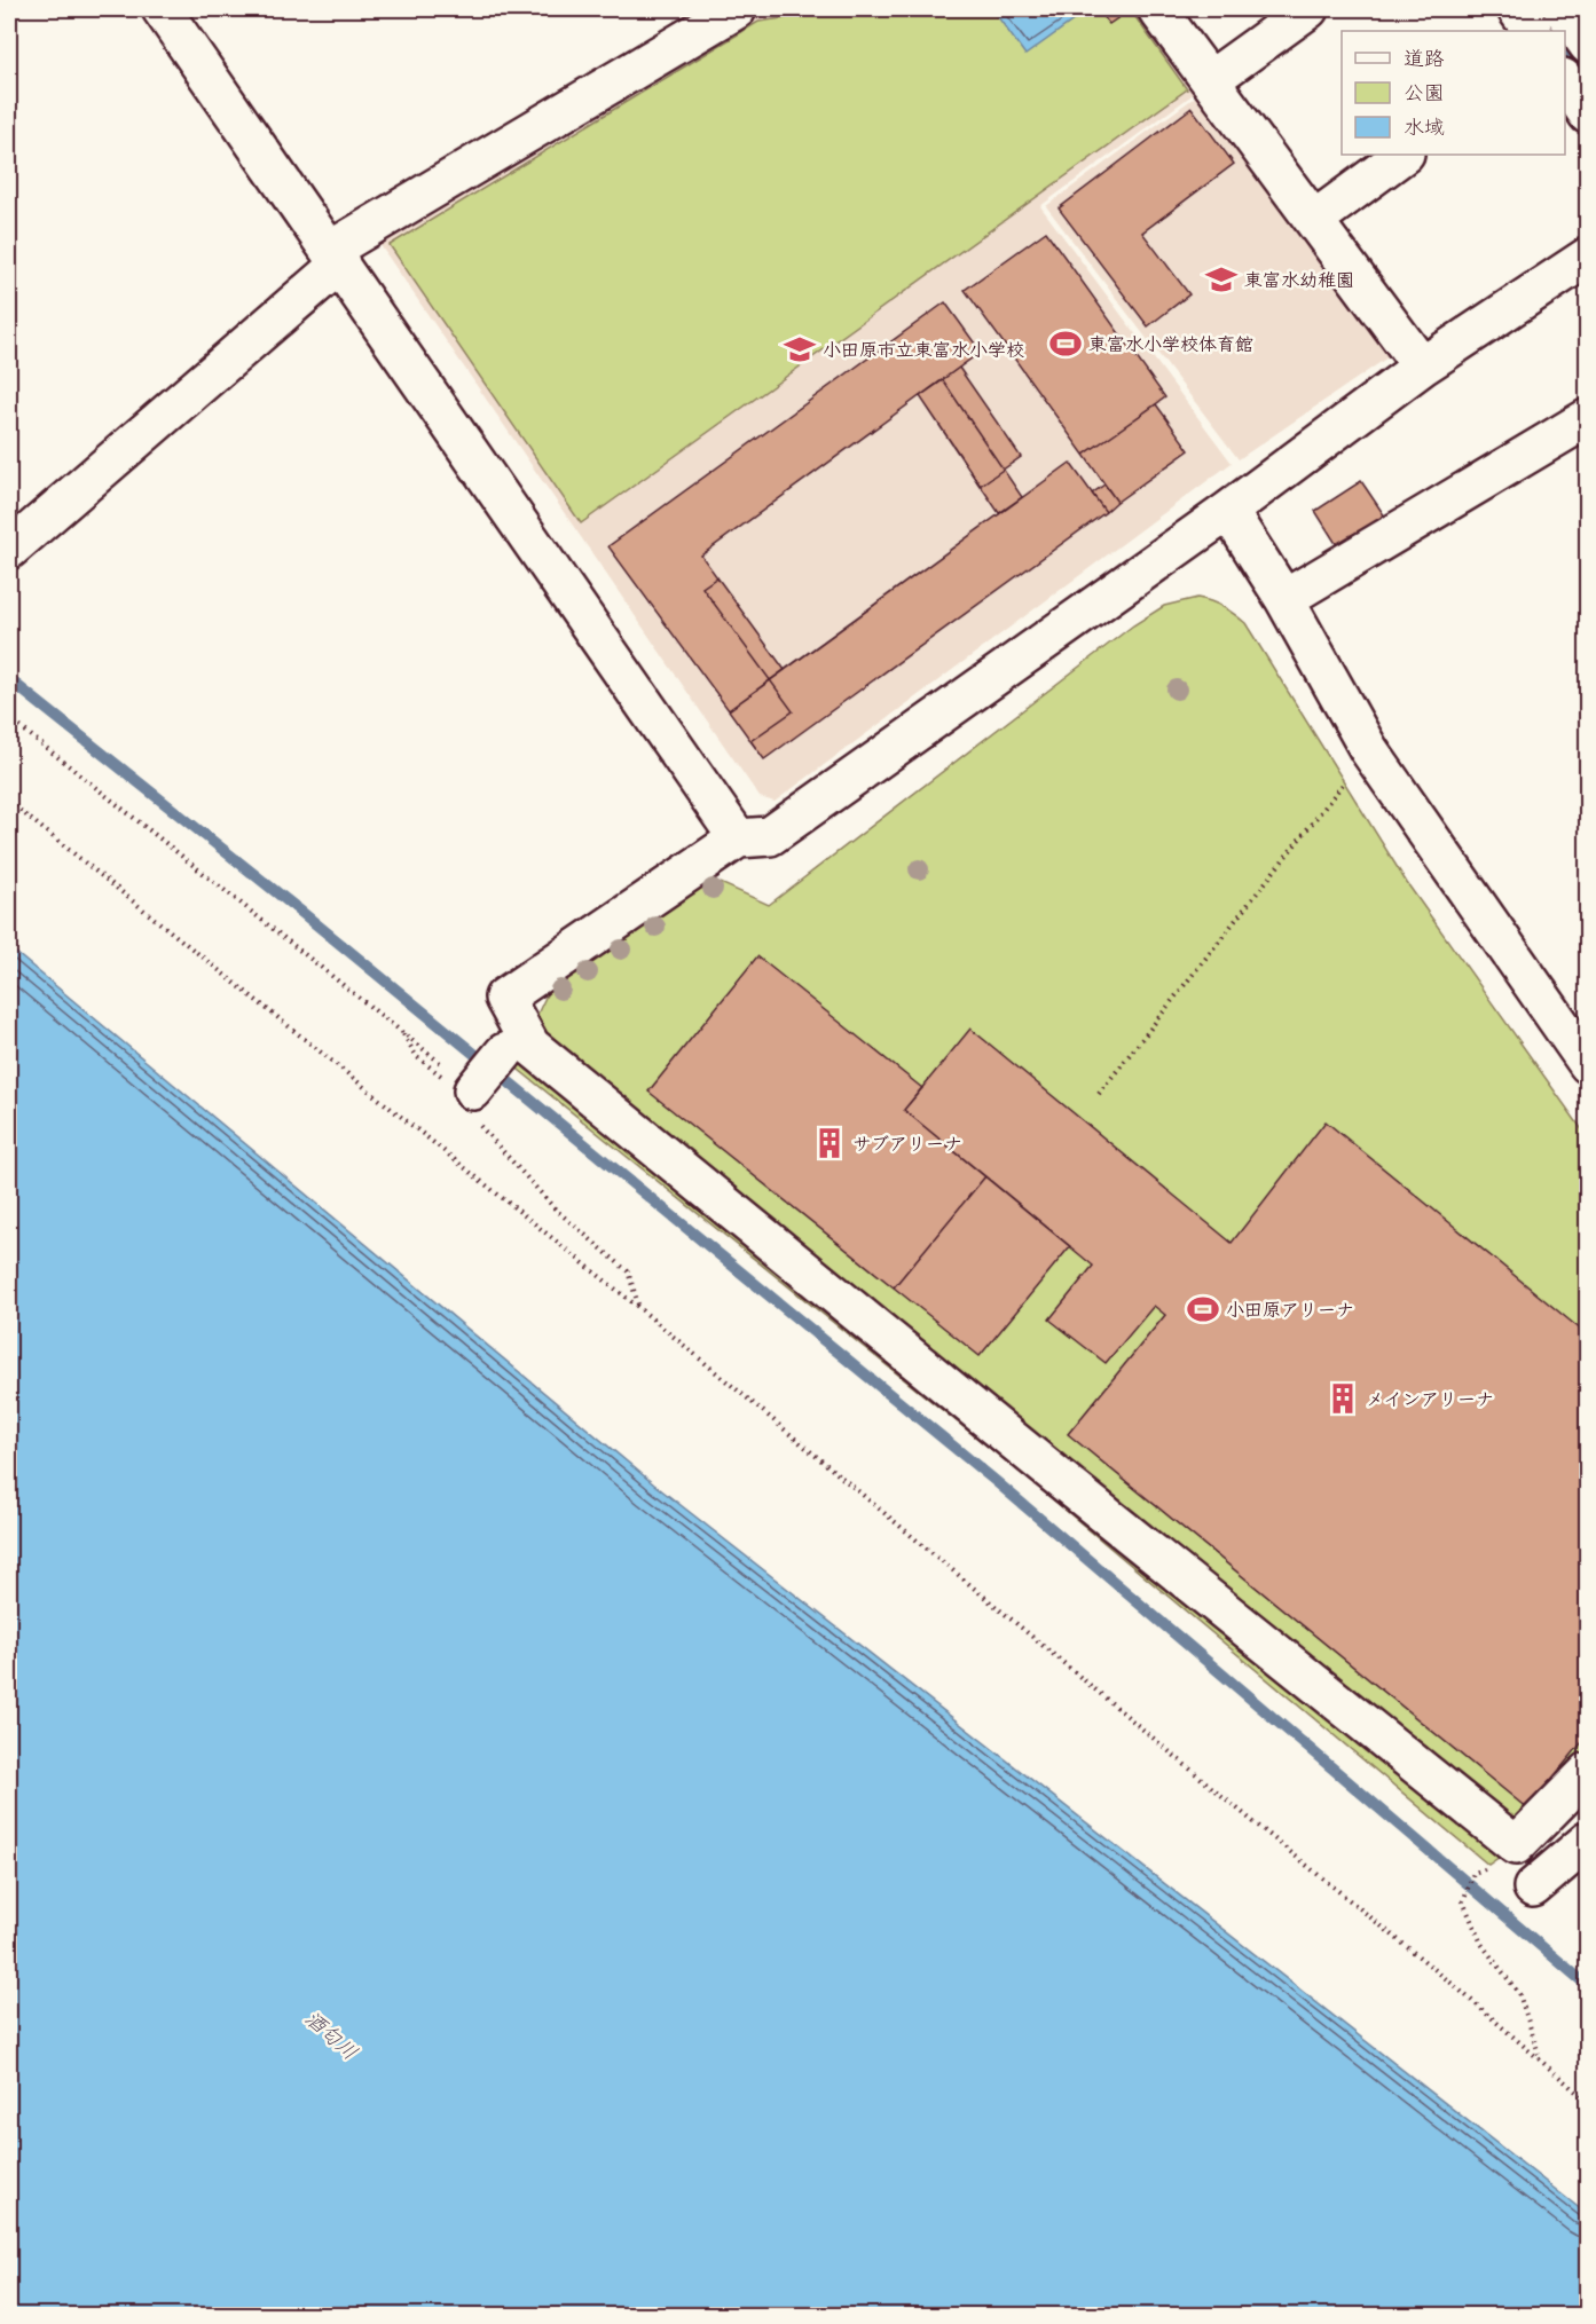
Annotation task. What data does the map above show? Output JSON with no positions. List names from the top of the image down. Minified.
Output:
{"water":["酒匂川"],"places":{"school or university":["東富水幼稚園","小田原市立東富水小学校"],"sports":["東富水小学校体育館","小田原アリーナ"],"building":["サブアリーナ","メインアリーナ"]},"legend":["道路","公園","水域"]}
